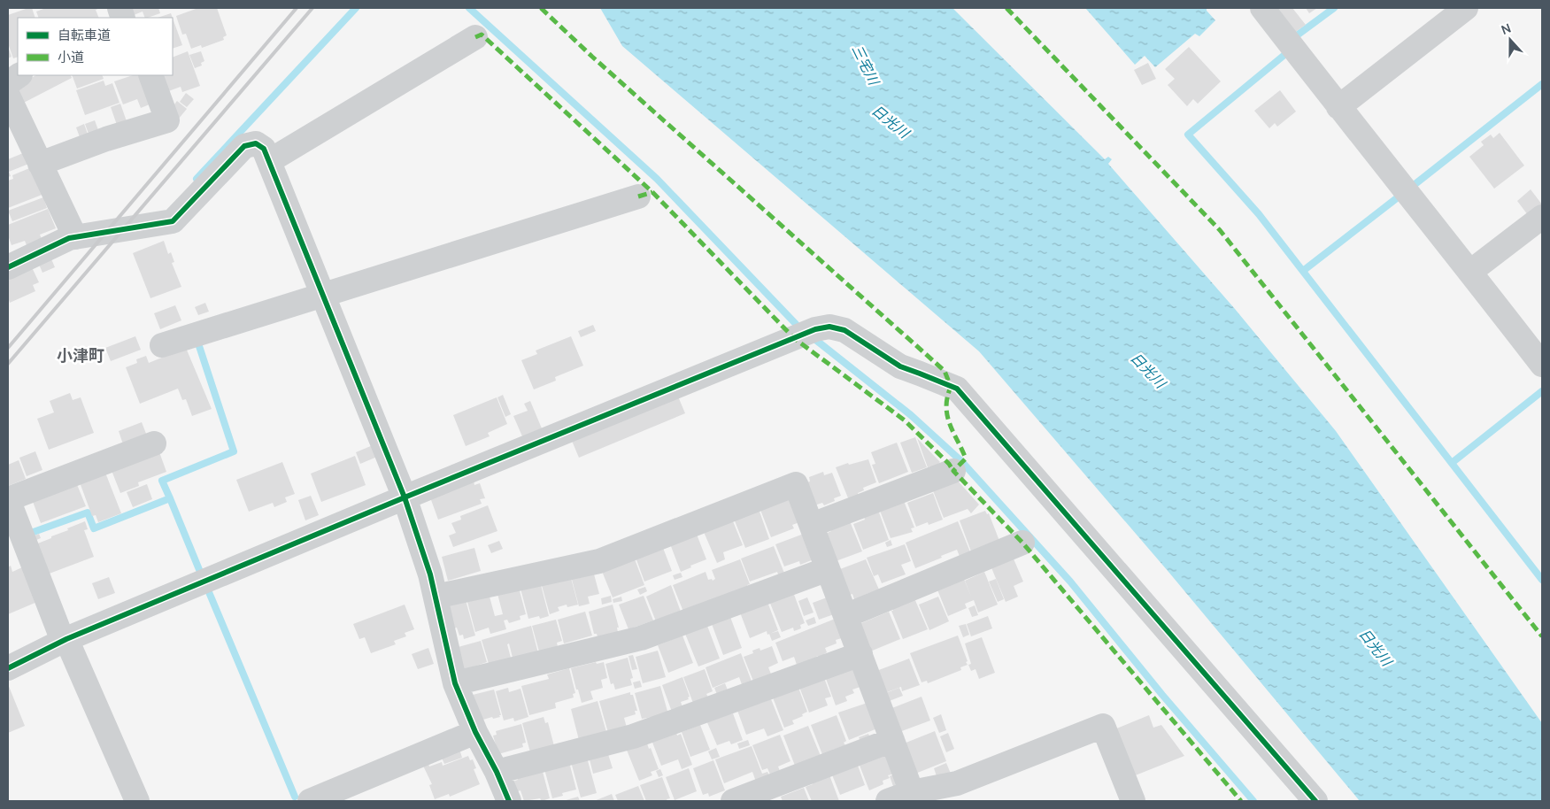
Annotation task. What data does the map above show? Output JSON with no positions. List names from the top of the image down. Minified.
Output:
{"districts":["小津町"],"water":["三宅川","日光川"],"legend":["自転車道","小道"],"north":"top"}
